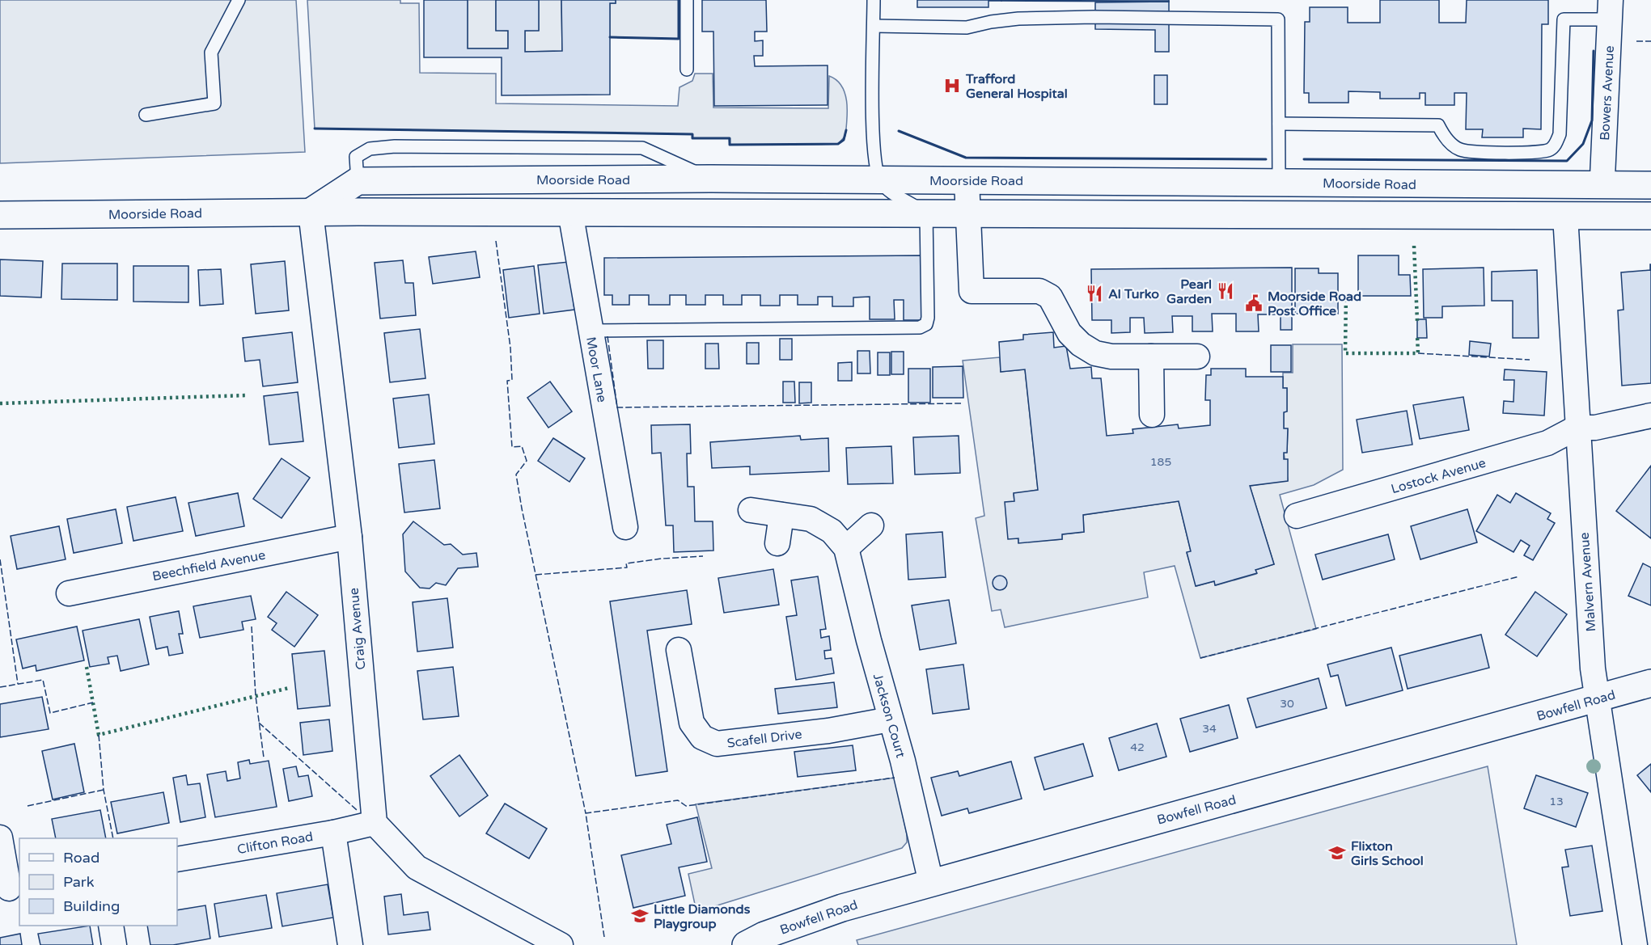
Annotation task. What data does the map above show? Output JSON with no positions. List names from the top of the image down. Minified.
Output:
{"streets":{"street":["Bowers Avenue","Moorside Road","Moor Lane","Lostock Avenue","Beechfield Avenue","Malvern Avenue","Craig Avenue","Bowfell Road","Jackson Court","Scafell Drive","Clifton Road"]},"crossings":[["Bowers Avenue","Moorside Road"],["Moorside Road","Moor Lane"],["Moorside Road","Malvern Avenue"],["Moorside Road","Craig Avenue"],["Lostock Avenue","Malvern Avenue"],["Beechfield Avenue","Craig Avenue"],["Malvern Avenue","Bowfell Road"],["Craig Avenue","Clifton Road"],["Bowfell Road","Jackson Court"],["Jackson Court","Scafell Drive"]],"places":{"hospital":["Trafford General Hospital"],"restaurant":["Pearl Garden","Al Turko"],"public building":["Moorside Road Post Office"],"school or university":["Flixton Girls School","Little Diamonds Playgroup"]},"house_numbers":["185","30","34","42","13"],"legend":["Road","Park","Building"]}
